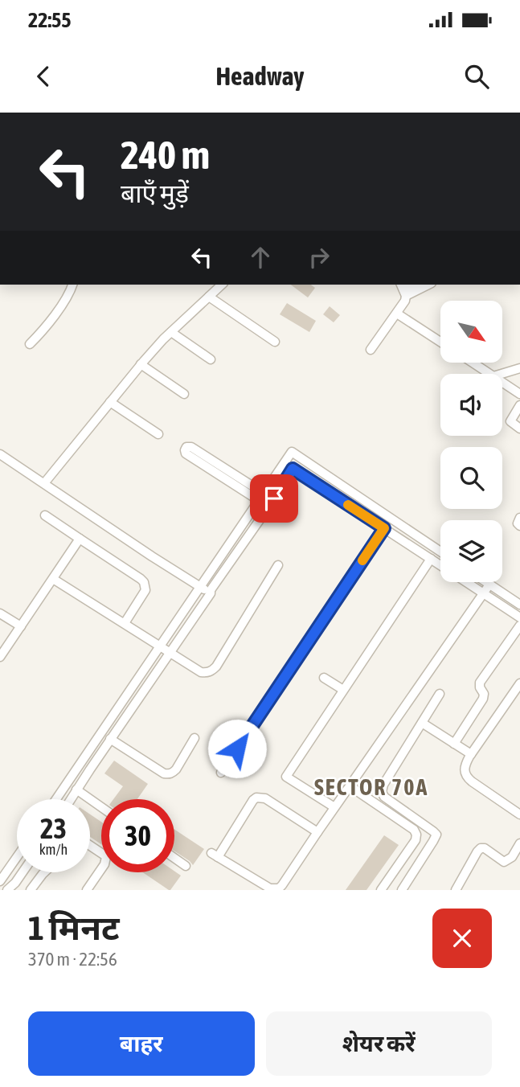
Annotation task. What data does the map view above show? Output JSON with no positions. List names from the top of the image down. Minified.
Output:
{"districts":["SECTOR 70A"],"north":"bottom right","page":{"status":"22:55","header":"Headway","turn":["240 m","बाएँ मुड़ें"],"speed":"23 km/h","limit":"30","heading":["1 मिनट","370 m · 22:56"],"buttons":["बाहर","शेयर करें"]}}
